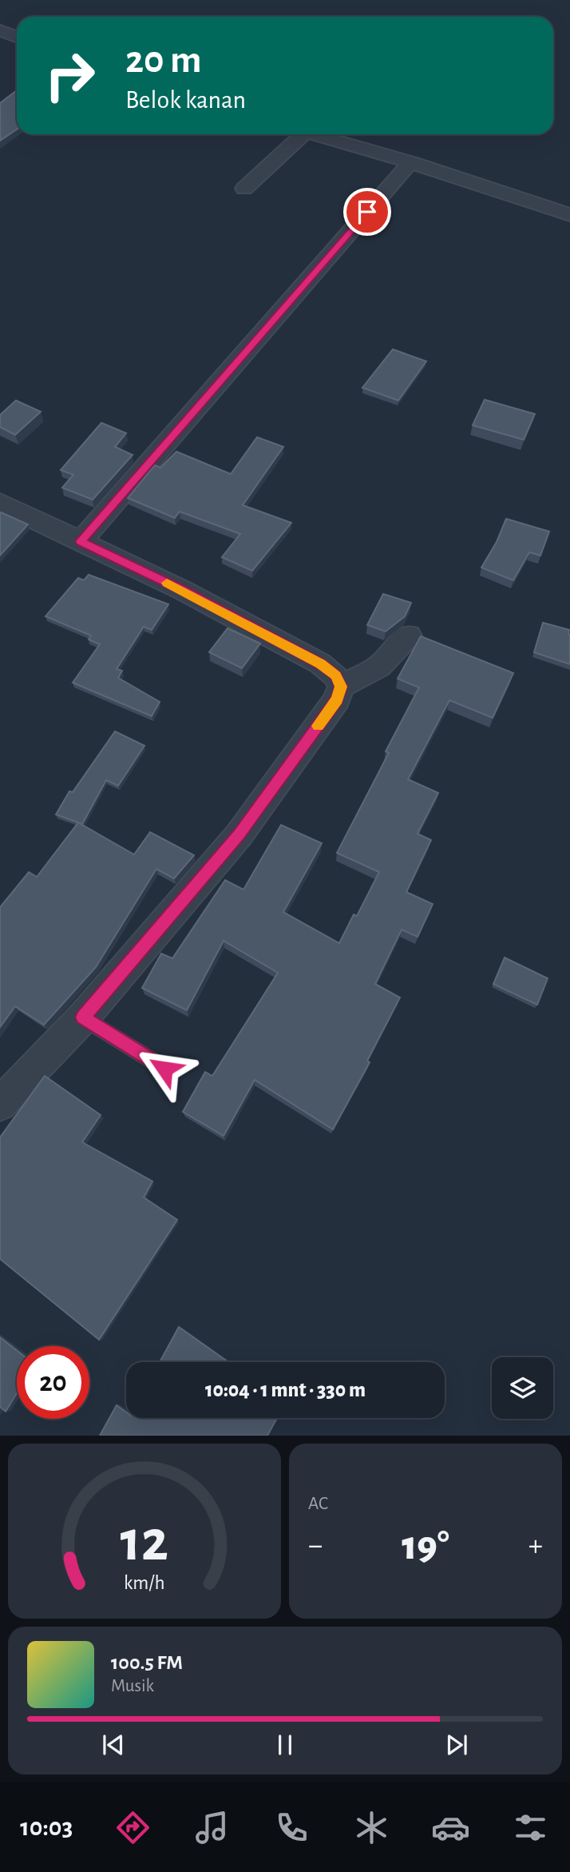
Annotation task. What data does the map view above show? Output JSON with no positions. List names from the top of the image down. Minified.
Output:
{"page":{"turn":["20 m","Belok kanan"],"limit":"20","trip":"10:04 · 1 mnt · 330 m","tile":"AC","heat":["−","19°","+"],"song":["100.5 FM","Musik"],"tabs":"10:03","gauge":["12","km/h"]}}
